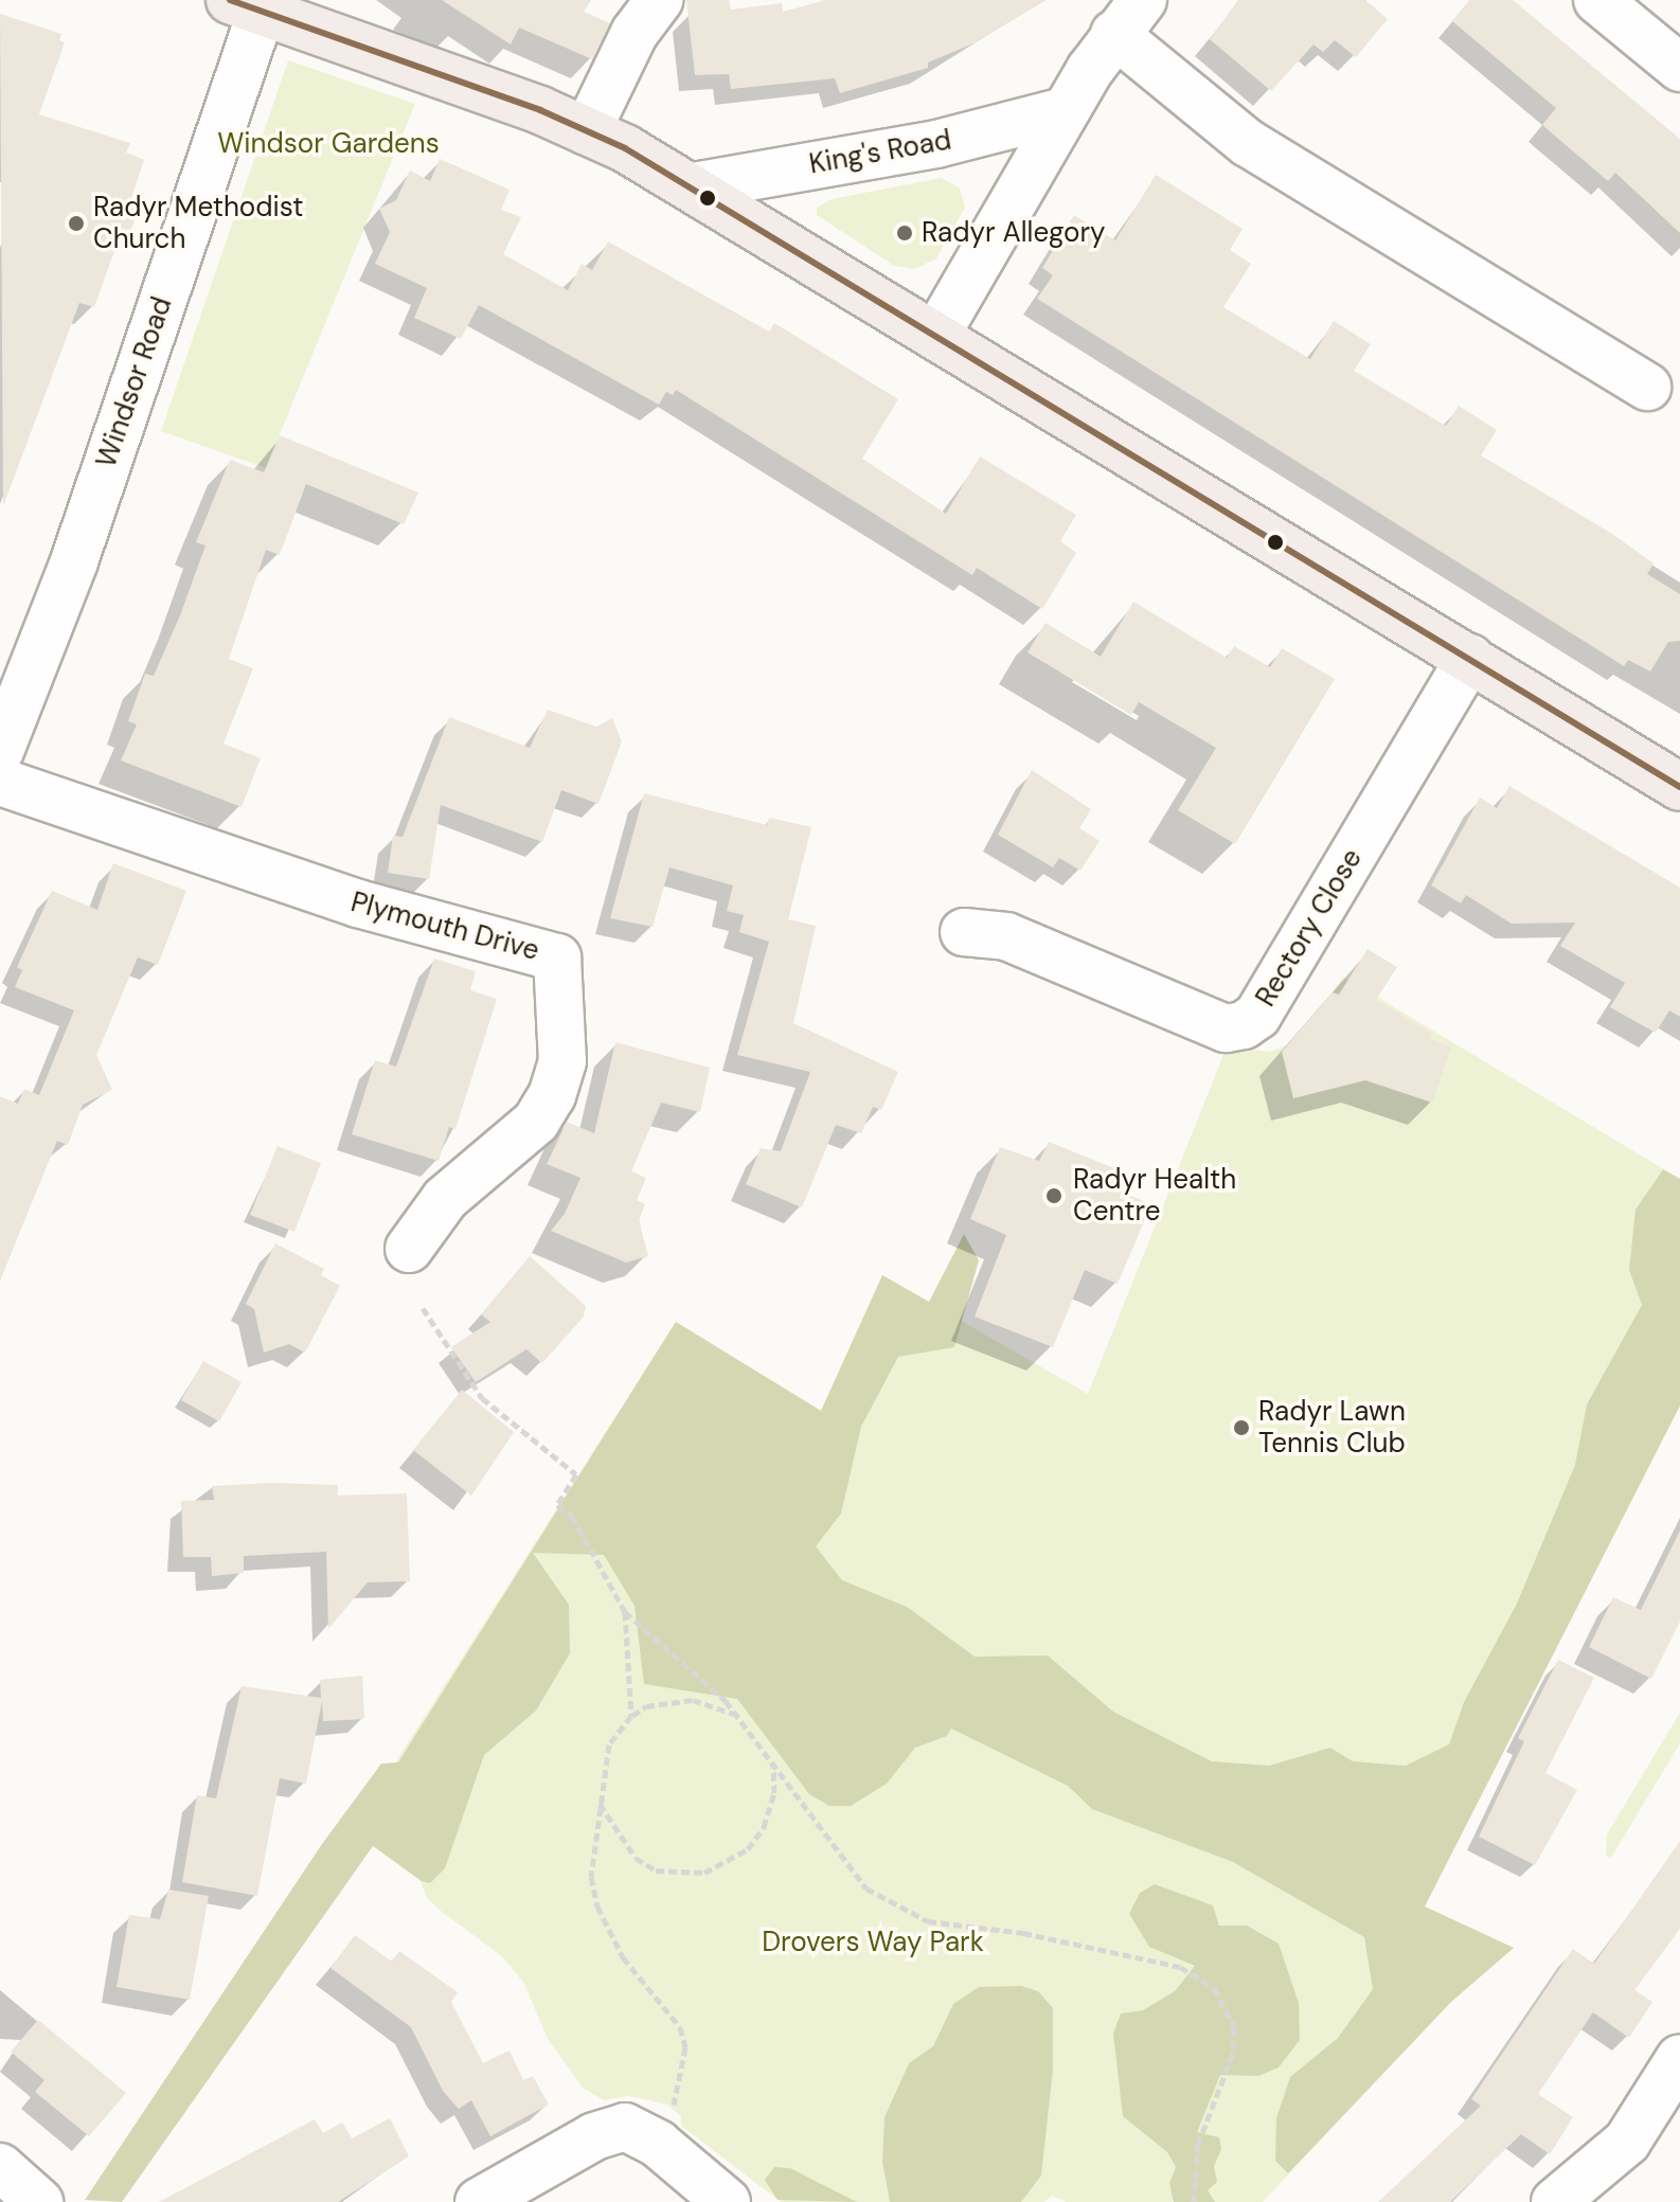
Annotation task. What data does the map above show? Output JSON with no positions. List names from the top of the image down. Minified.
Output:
{"streets":{"street":["King's Road","Windsor Road","Plymouth Drive","Rectory Close"]},"parks":["Windsor Gardens","Drovers Way Park"],"places":["Radyr Methodist Church","Radyr Allegory","Radyr Health Centre","Radyr Lawn Tennis Club"]}
